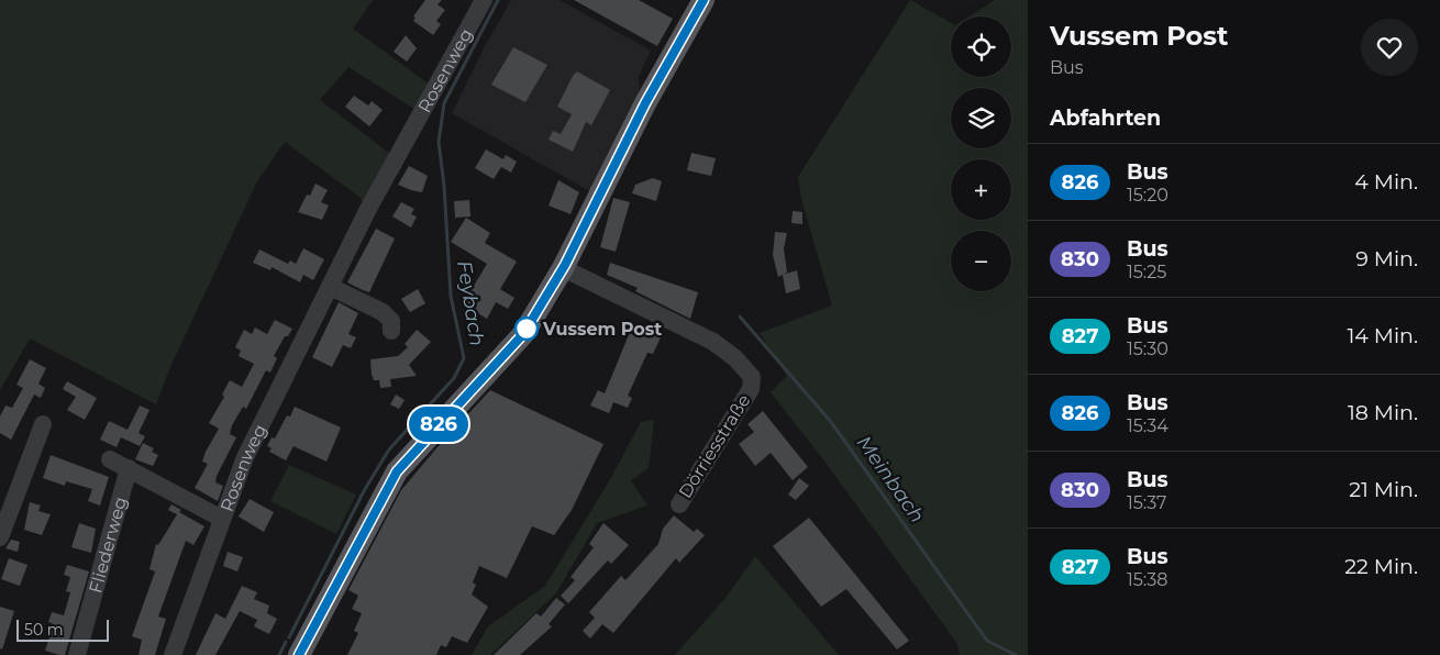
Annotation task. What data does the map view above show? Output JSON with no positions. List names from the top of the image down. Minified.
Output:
{"streets":{"street":["Rosenweg","Dörriesstraße","Fliederweg"]},"water":["Feybach","Meinbach"],"places":["Vussem Post"],"lines":["bus line 826"],"scale_bar":"50 m","page":{"on_map":"826","heading":[["Vussem Post","Bus"],"Abfahrten"],"map_buttons":["+","−"],"list":[{"mark":"826","name":"Bus","note":"15:20","value":"4 Min."},{"mark":"830","name":"Bus","note":"15:25","value":"9 Min."},{"mark":"827","name":"Bus","note":"15:30","value":"14 Min."},{"mark":"826","name":"Bus","note":"15:34","value":"18 Min."},{"mark":"830","name":"Bus","note":"15:37","value":"21 Min."},{"mark":"827","name":"Bus","note":"15:38","value":"22 Min."}],"scale":"50 m"}}
